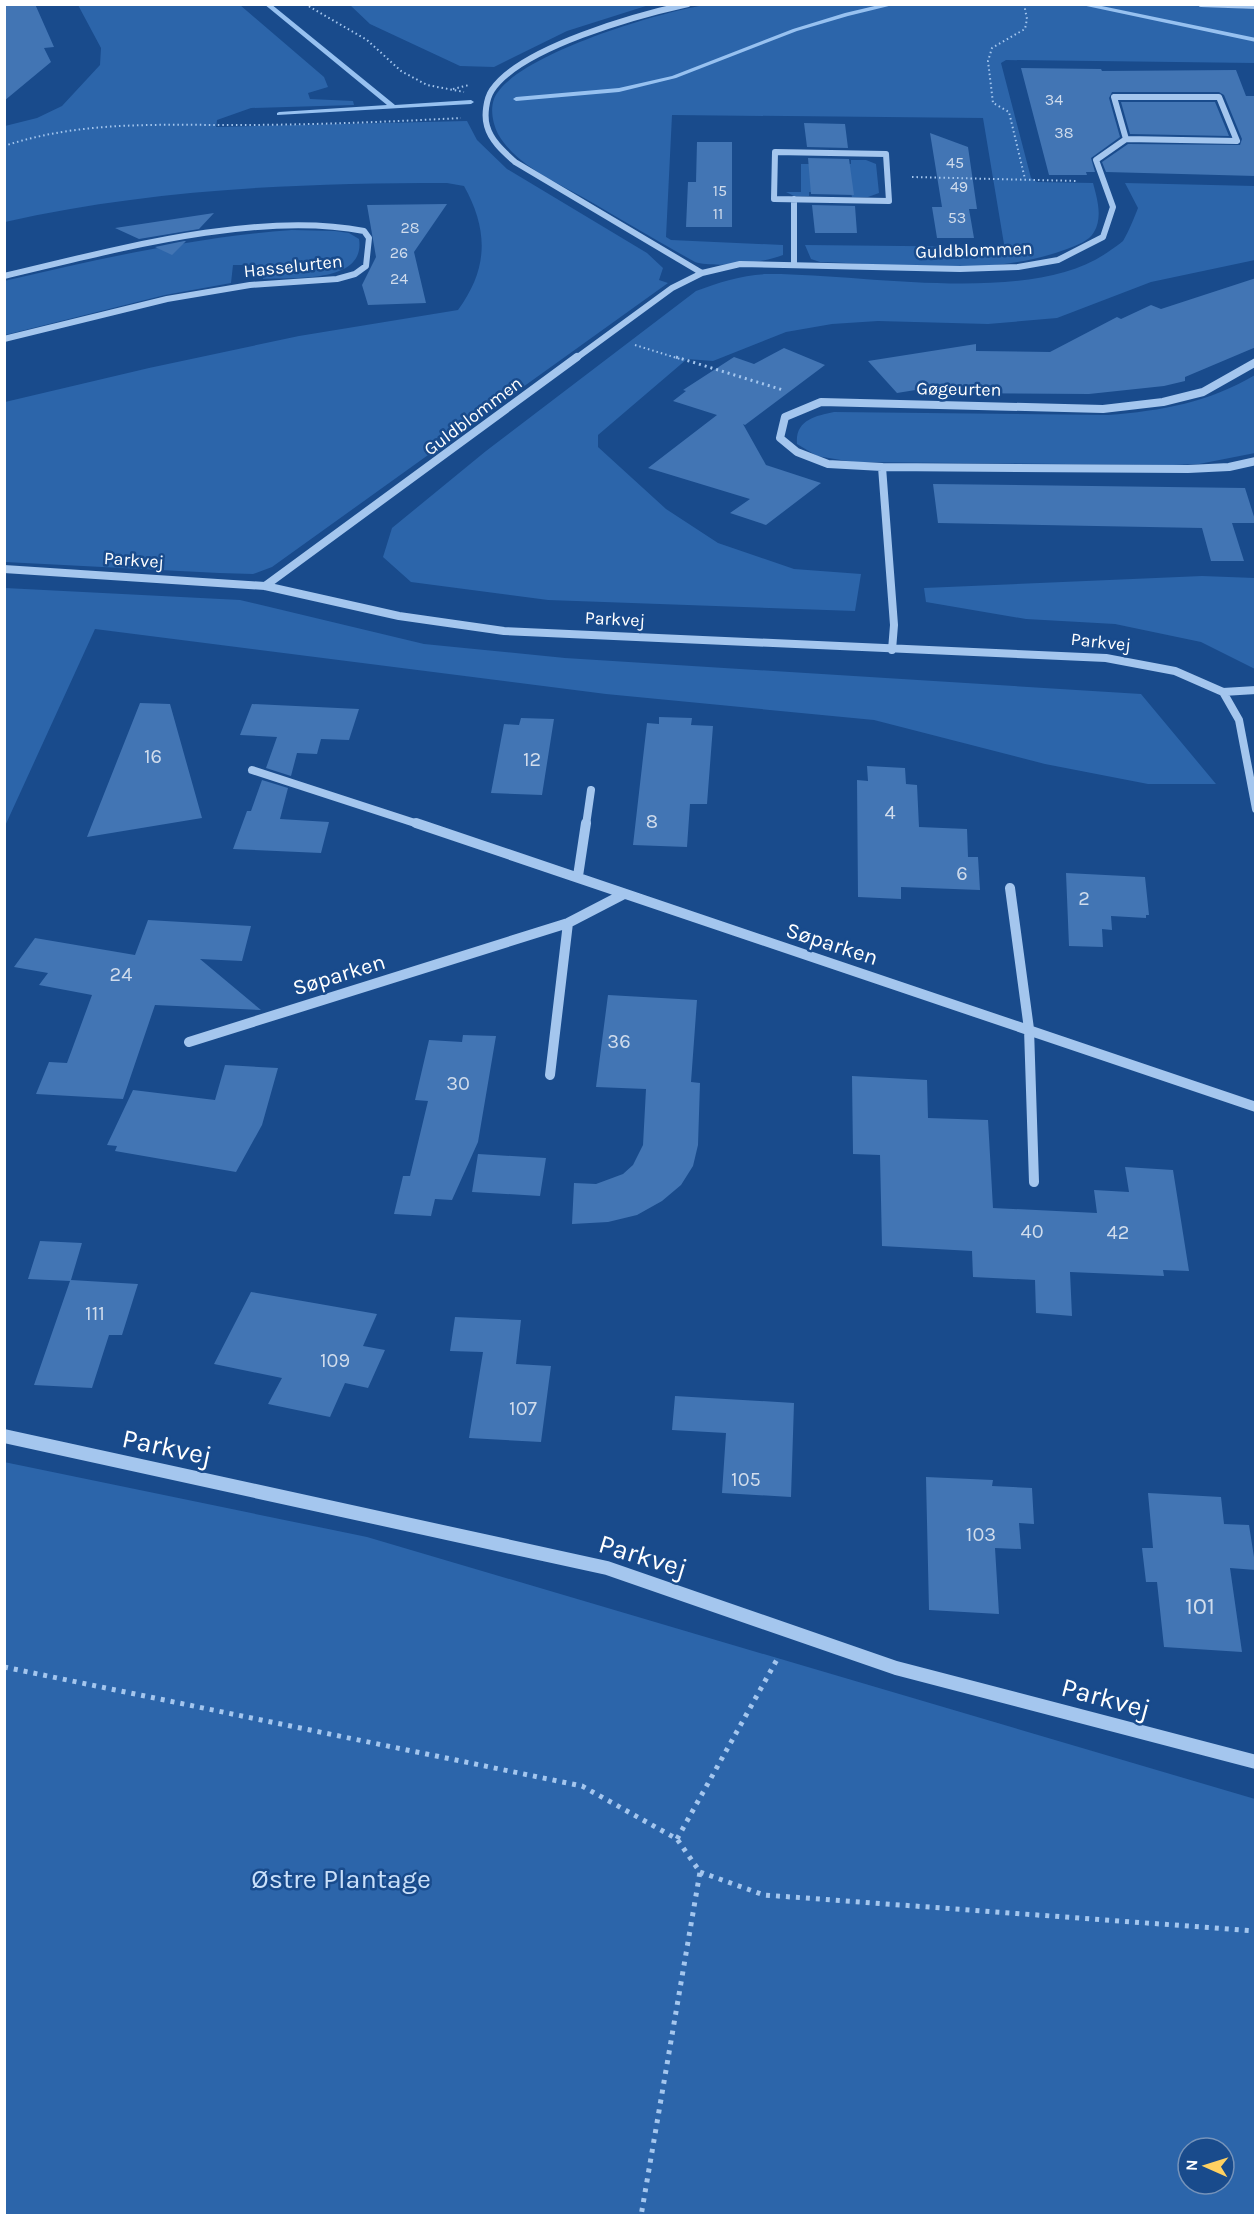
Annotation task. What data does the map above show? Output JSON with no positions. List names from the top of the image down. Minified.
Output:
{"streets":{"street":["Guldblommen","Hasselurten","Gøgeurten","Parkvej","Søparken"]},"crossings":[["Guldblommen","Parkvej"]],"parks":["Østre Plantage"],"house_numbers":["34","38","45","49","15","11","53","28","26","24","16","12","4","8","6","2","24","36","30","40","42","111","109","107","105","103","101"],"north":"left"}
